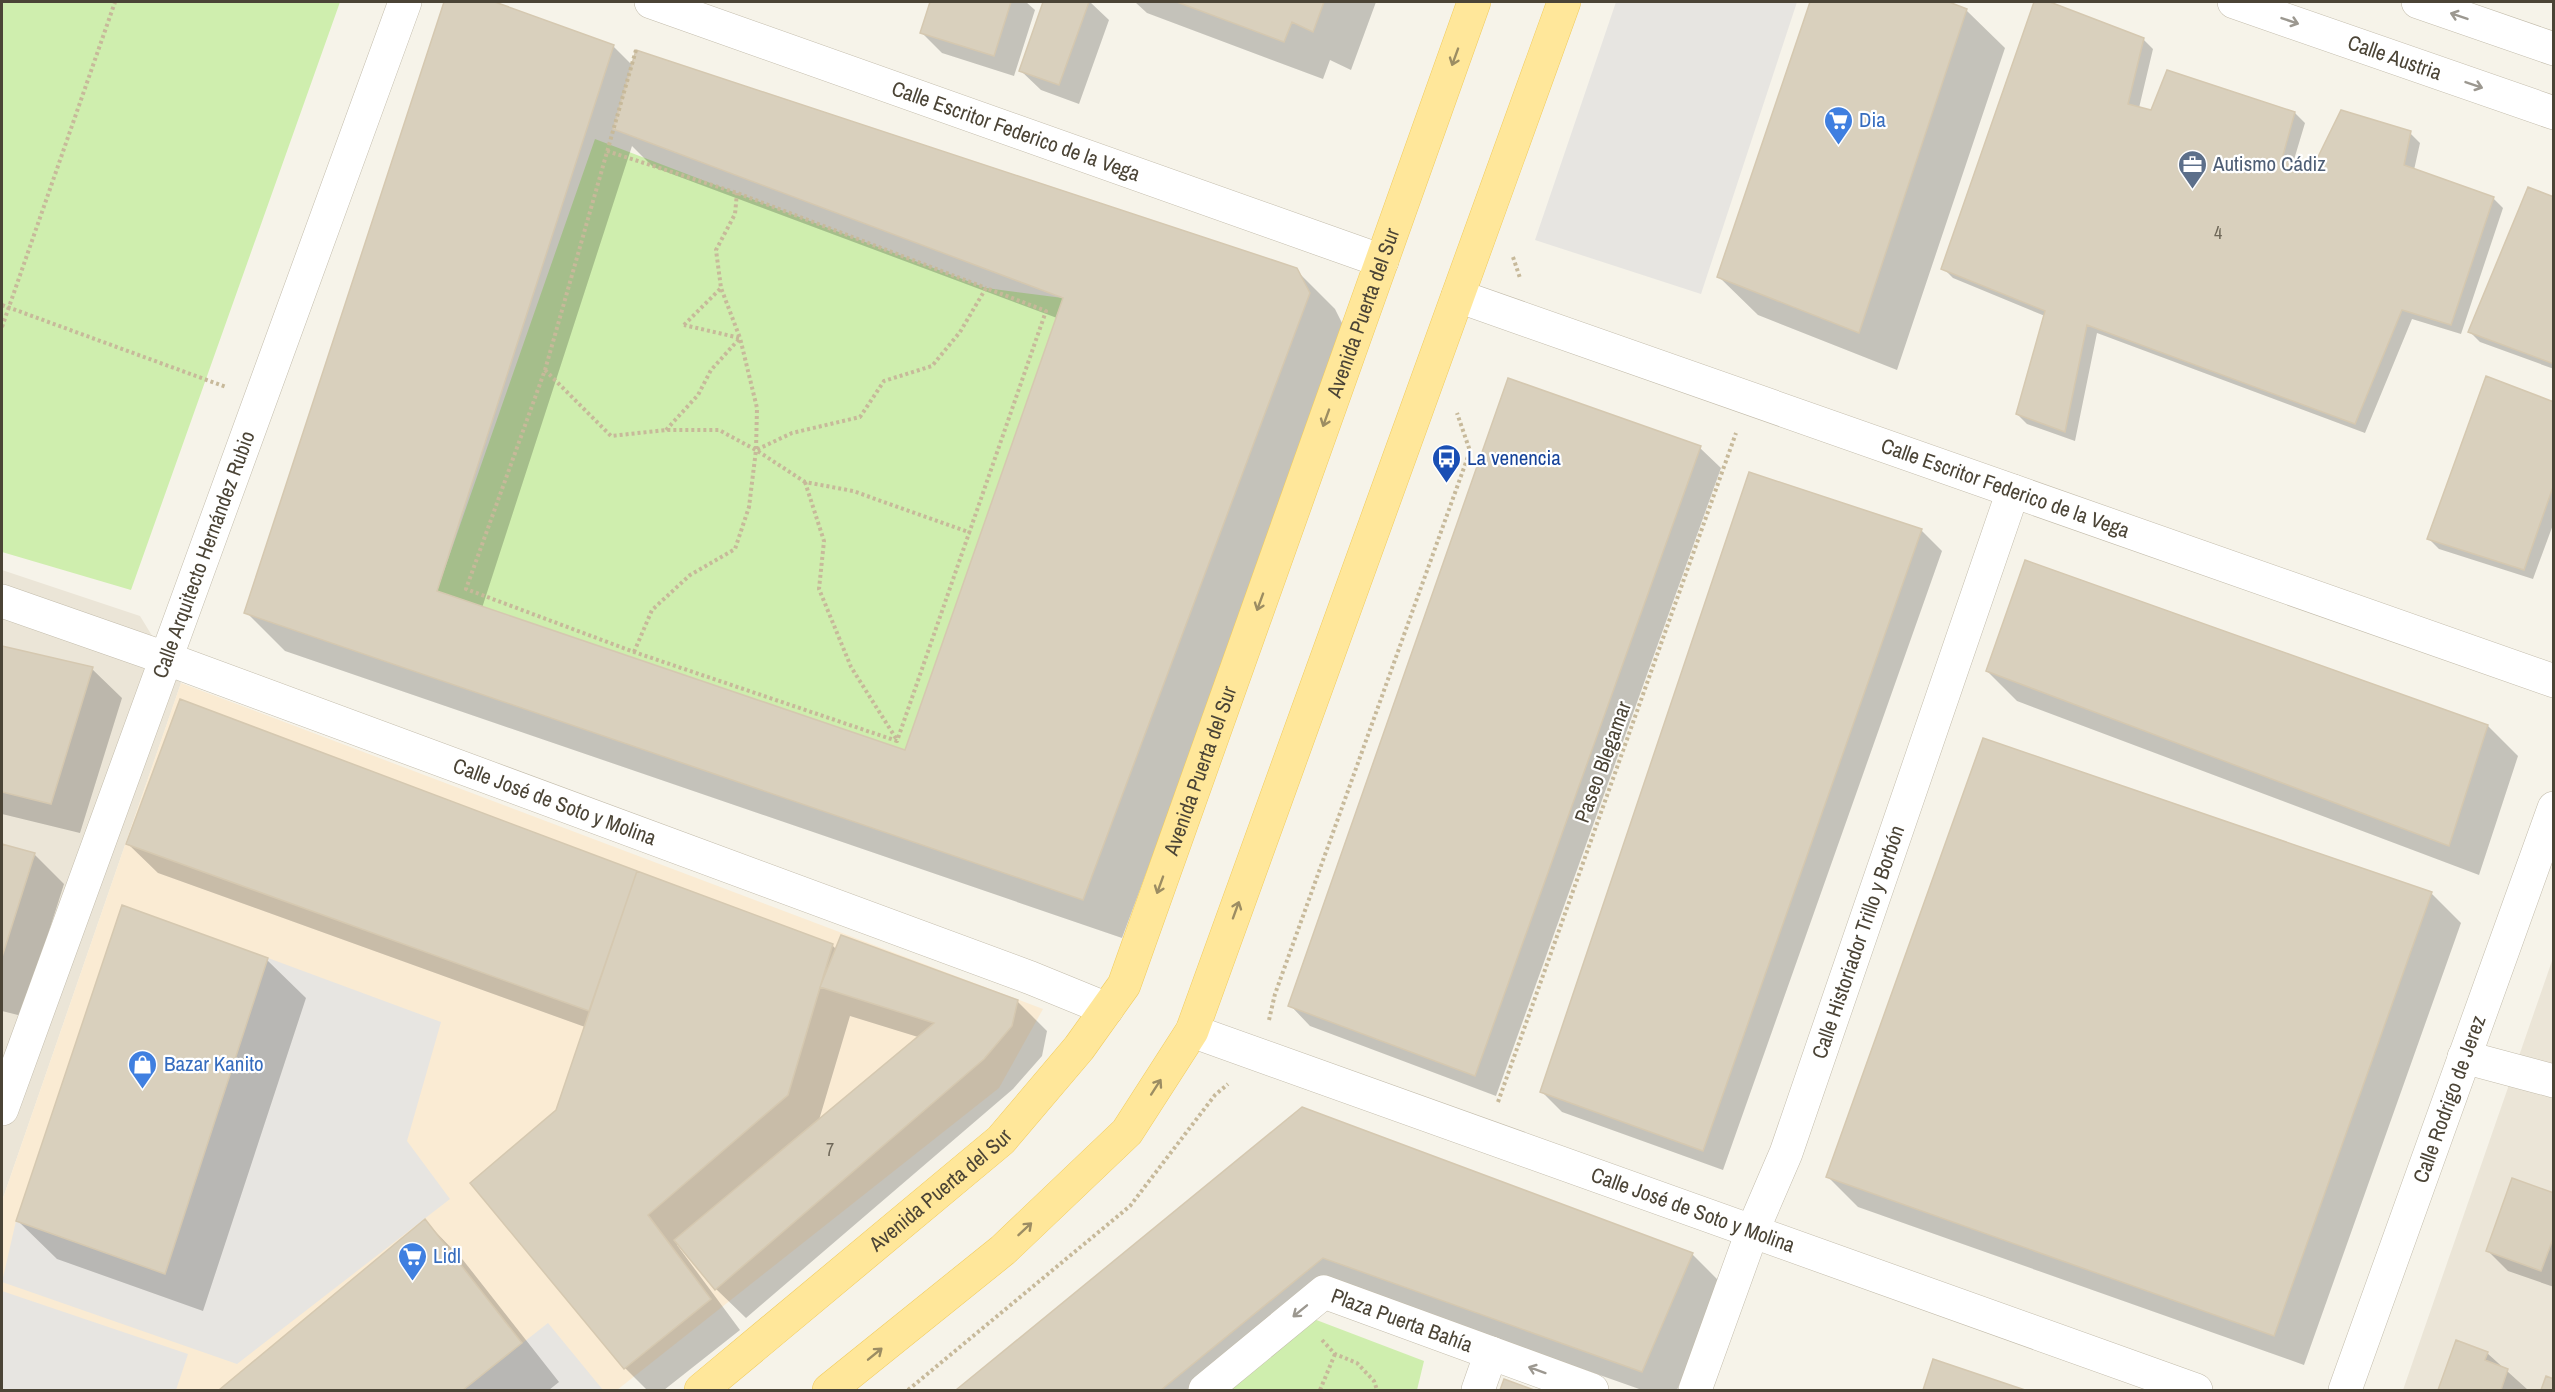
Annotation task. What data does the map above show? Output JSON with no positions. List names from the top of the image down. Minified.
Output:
{"streets":{"main road":["Avenida Puerta del Sur"],"street":["Calle Austria","Calle Escritor Federico de la Vega","Calle Arquitecto Hernández Rubio","Calle José de Soto y Molina","Calle Historiador Trillo y Borbón","Calle Rodrigo de Jerez","Plaza Puerta Bahía"],"path":["Paseo Blegamar"]},"crossings":[["Calle Escritor Federico de la Vega","Avenida Puerta del Sur"],["Calle Escritor Federico de la Vega","Paseo Blegamar"],["Calle Escritor Federico de la Vega","Calle Historiador Trillo y Borbón"],["Avenida Puerta del Sur","Calle José de Soto y Molina"],["Calle Arquitecto Hernández Rubio","Calle José de Soto y Molina"],["Paseo Blegamar","Calle José de Soto y Molina"],["Calle José de Soto y Molina","Calle Historiador Trillo y Borbón"]],"one_way":["Plaza Puerta Bahía"],"places":{"supermarket":["Dia","Lidl"],"office":["Autismo Cádiz"],"bus stop":["La venencia"],"shop":["Bazar Kanito"]},"house_numbers":["4","7"]}
